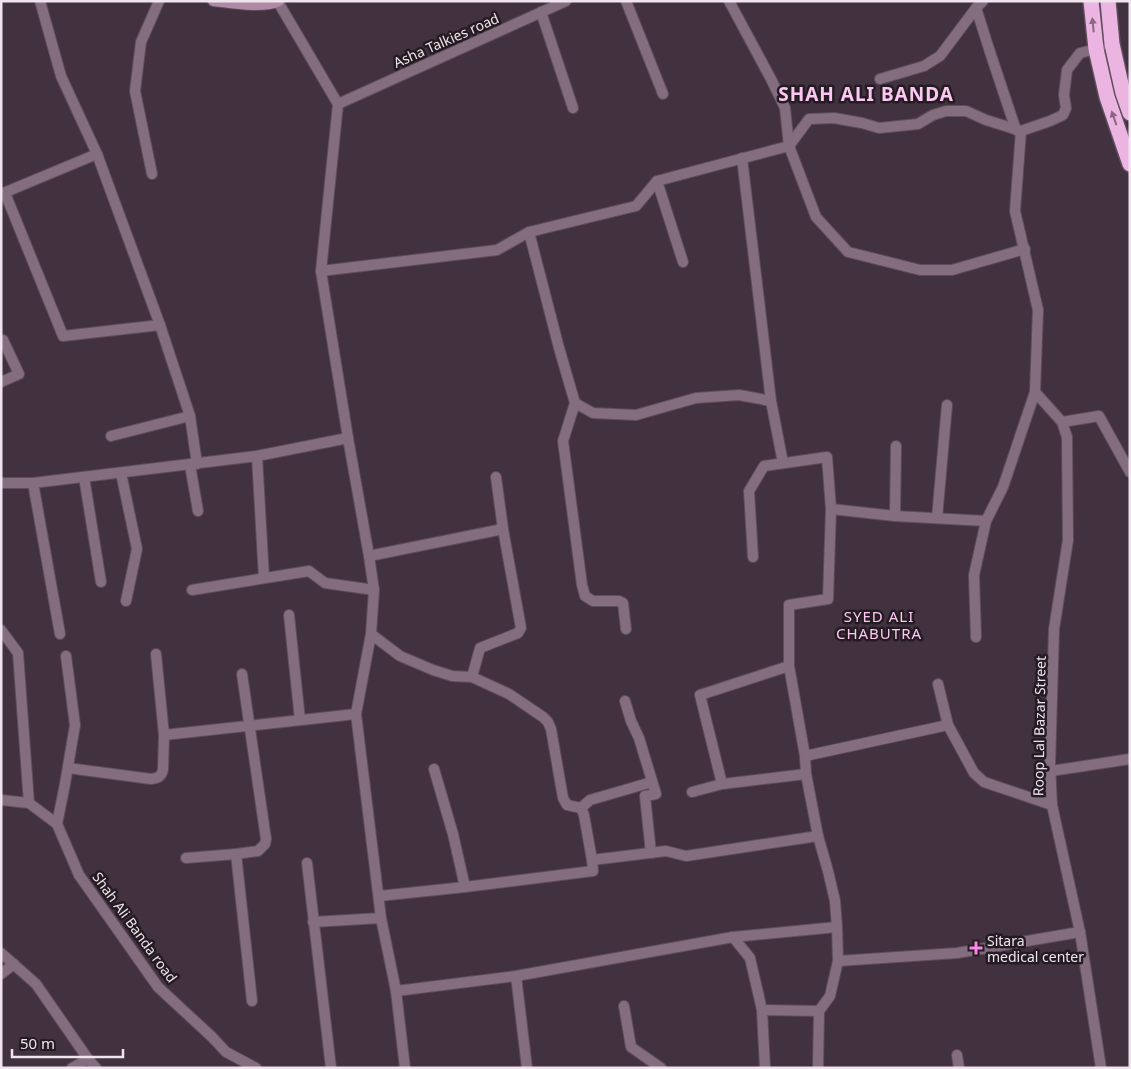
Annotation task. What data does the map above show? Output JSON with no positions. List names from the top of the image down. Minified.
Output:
{"streets":{"street":["Asha Talkies road","Roop Lal Bazar Street","Shah Ali Banda road"]},"districts":["SHAH ALI BANDA","SYED ALI CHABUTRA"],"places":{"health":["Sitara medical center"]},"scale_bar":"50 m"}
